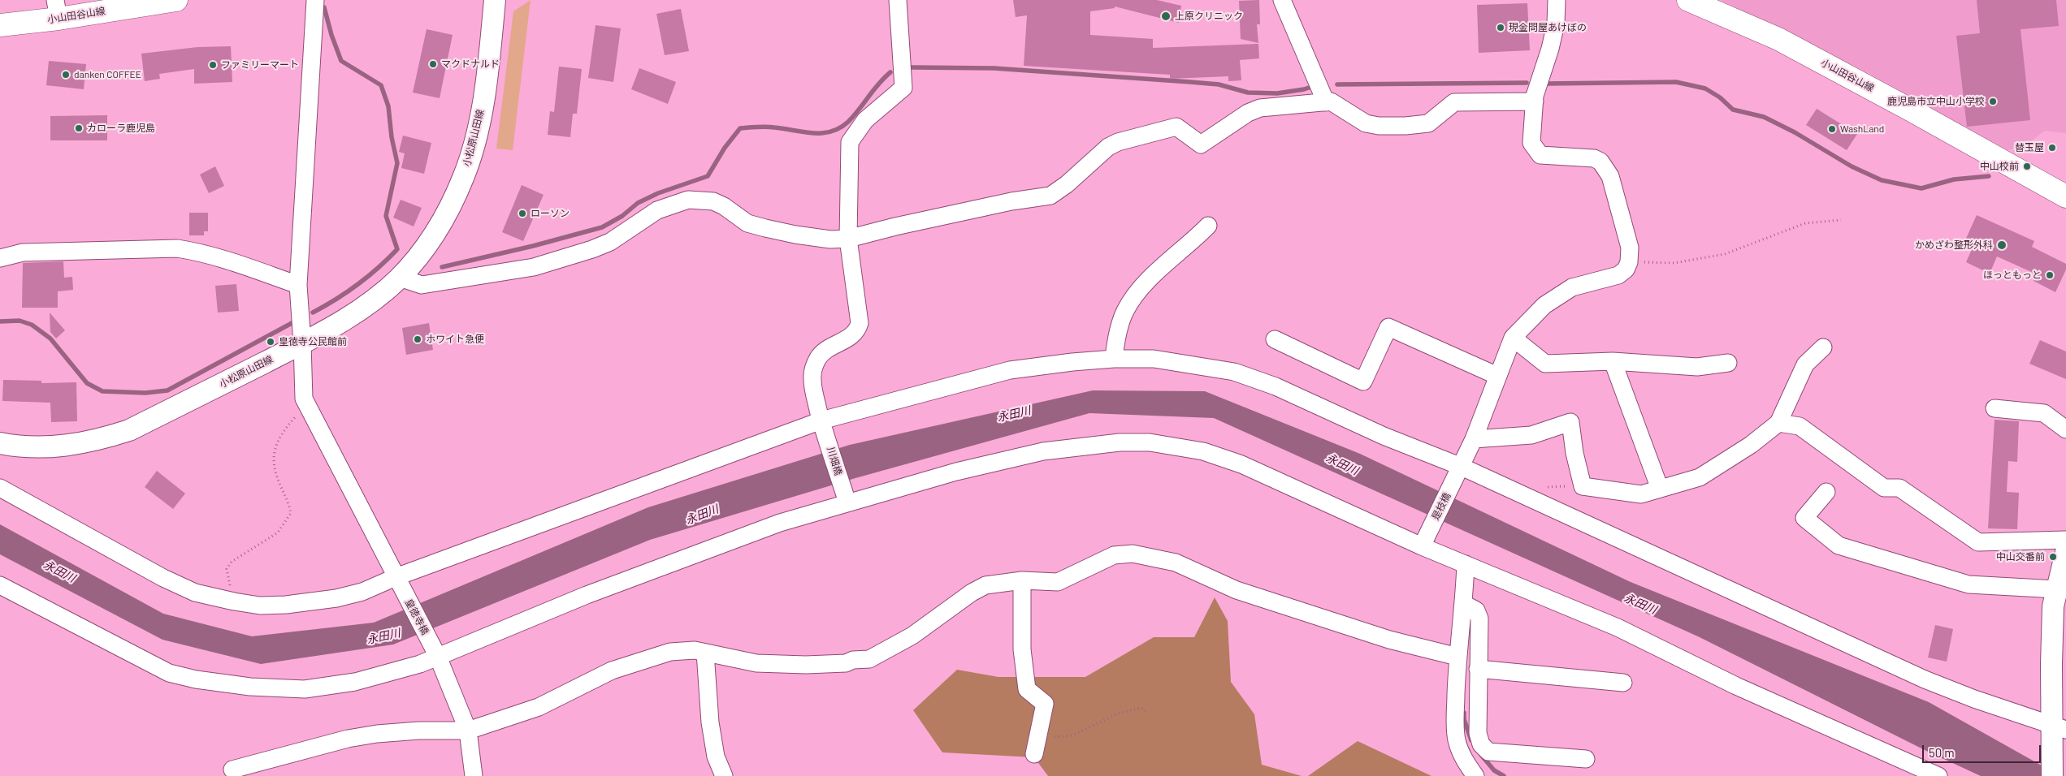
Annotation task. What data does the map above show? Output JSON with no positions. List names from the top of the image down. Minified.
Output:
{"streets":{"main road":["小山田谷山線"],"street":["小松原山田線","川畑橋","是枝橋","皇徳寺橋"]},"crossings":[["小松原山田線","皇徳寺橋"]],"water":["永田川"],"places":["上原クリニック","現金問屋あけぼの","マクドナルド","ファミリーマート","danken COFFEE","鹿児島市立中山小学校","カローラ鹿児島","WashLand","替玉屋","中山校前","ローソン","かめざわ整形外科","ほっともっと","ホワイト急便","皇徳寺公民館前","中山交番前"],"scale_bar":"50 m"}
